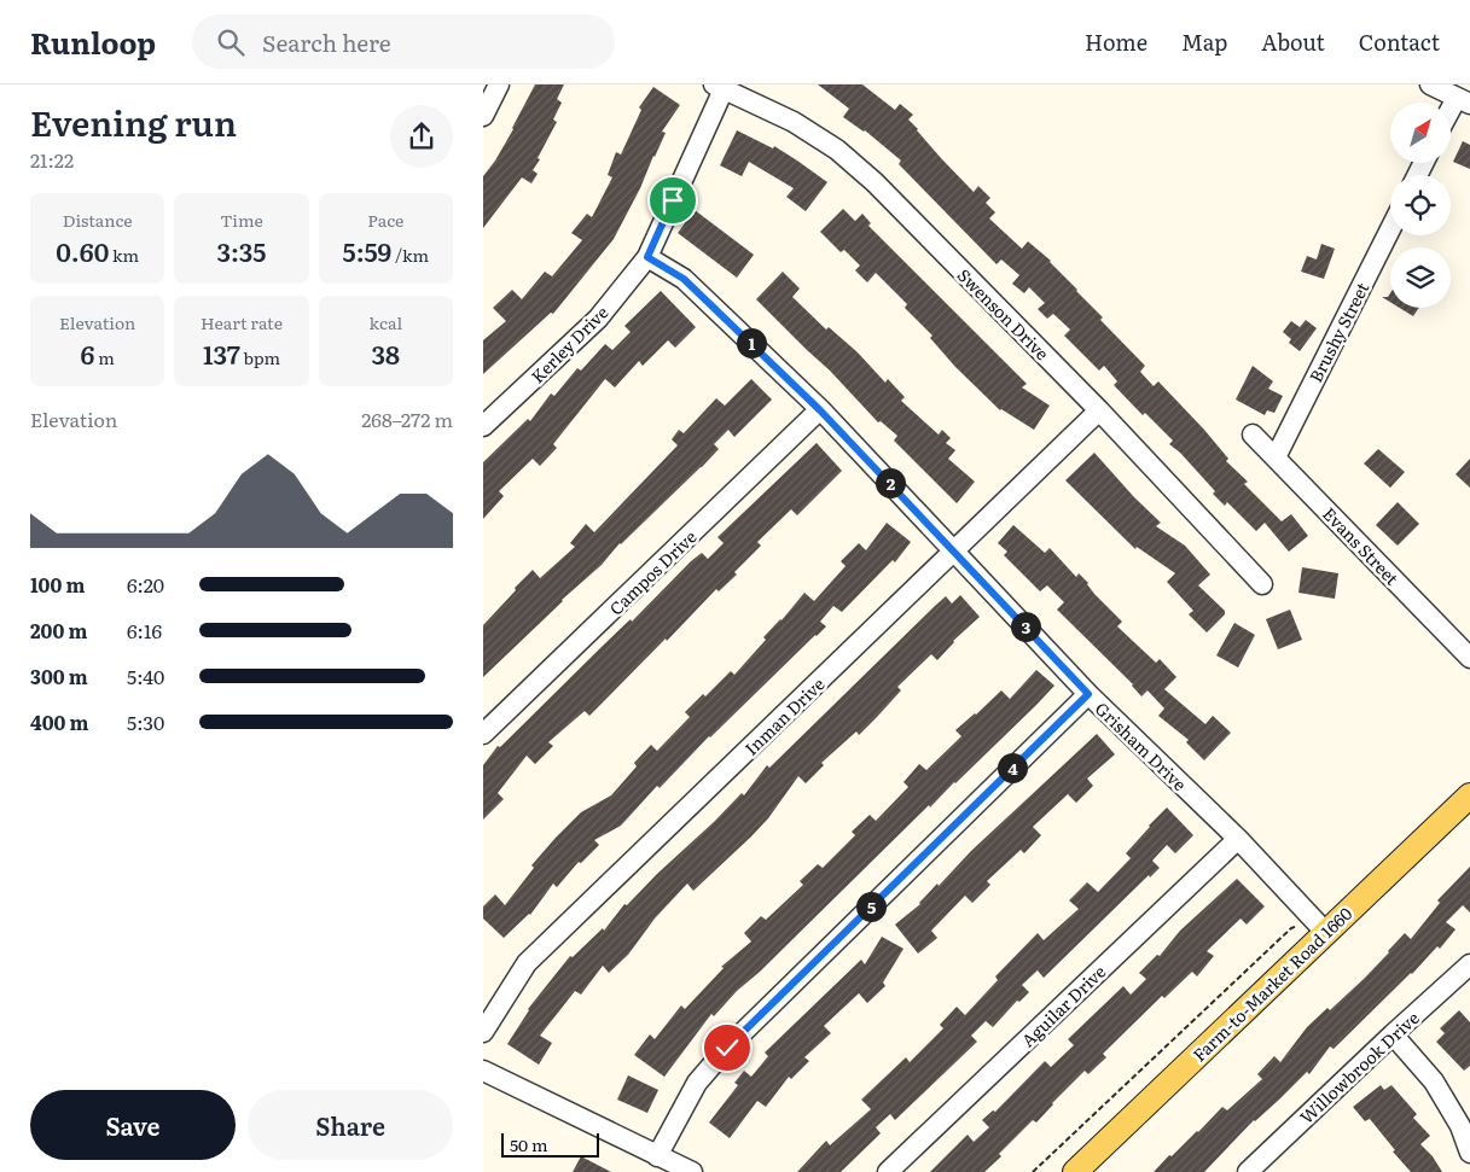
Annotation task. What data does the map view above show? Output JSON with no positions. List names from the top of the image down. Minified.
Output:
{"streets":{"main road":["Farm-to-Market Road 1660"],"street":["Swenson Drive","Brushy Street","Kerley Drive","Evans Street","Campos Drive","Inman Drive","Grisham Drive","Aguilar Drive","Willowbrook Drive"]},"crossings":[["Swenson Drive","Kerley Drive"],["Swenson Drive","Inman Drive"],["Brushy Street","Evans Street"],["Kerley Drive","Grisham Drive"],["Campos Drive","Grisham Drive"],["Inman Drive","Grisham Drive"],["Grisham Drive","Farm-to-Market Road 1660"],["Grisham Drive","Aguilar Drive"]],"scale_bar":"50 m","north":"top right","page":{"header":"Runloop","search":"Search here","nav":["Home","Map","About","Contact"],"heading":["Evening run","21:22"],"stats":[["Distance","0.60 km"],["Time","3:35"],["Pace","5:59 /km"],["Elevation","6 m"],["Heart rate","137 bpm"],["kcal","38"]],"pins":["1","2","3","4","5"],"chart":["Elevation","268–272 m"],"list":[{"name":"100 m","note":"6:20"},{"name":"200 m","note":"6:16"},{"name":"300 m","note":"5:40"},{"name":"400 m","note":"5:30"}],"buttons":["Save","Share"],"scale":"50 m"}}
